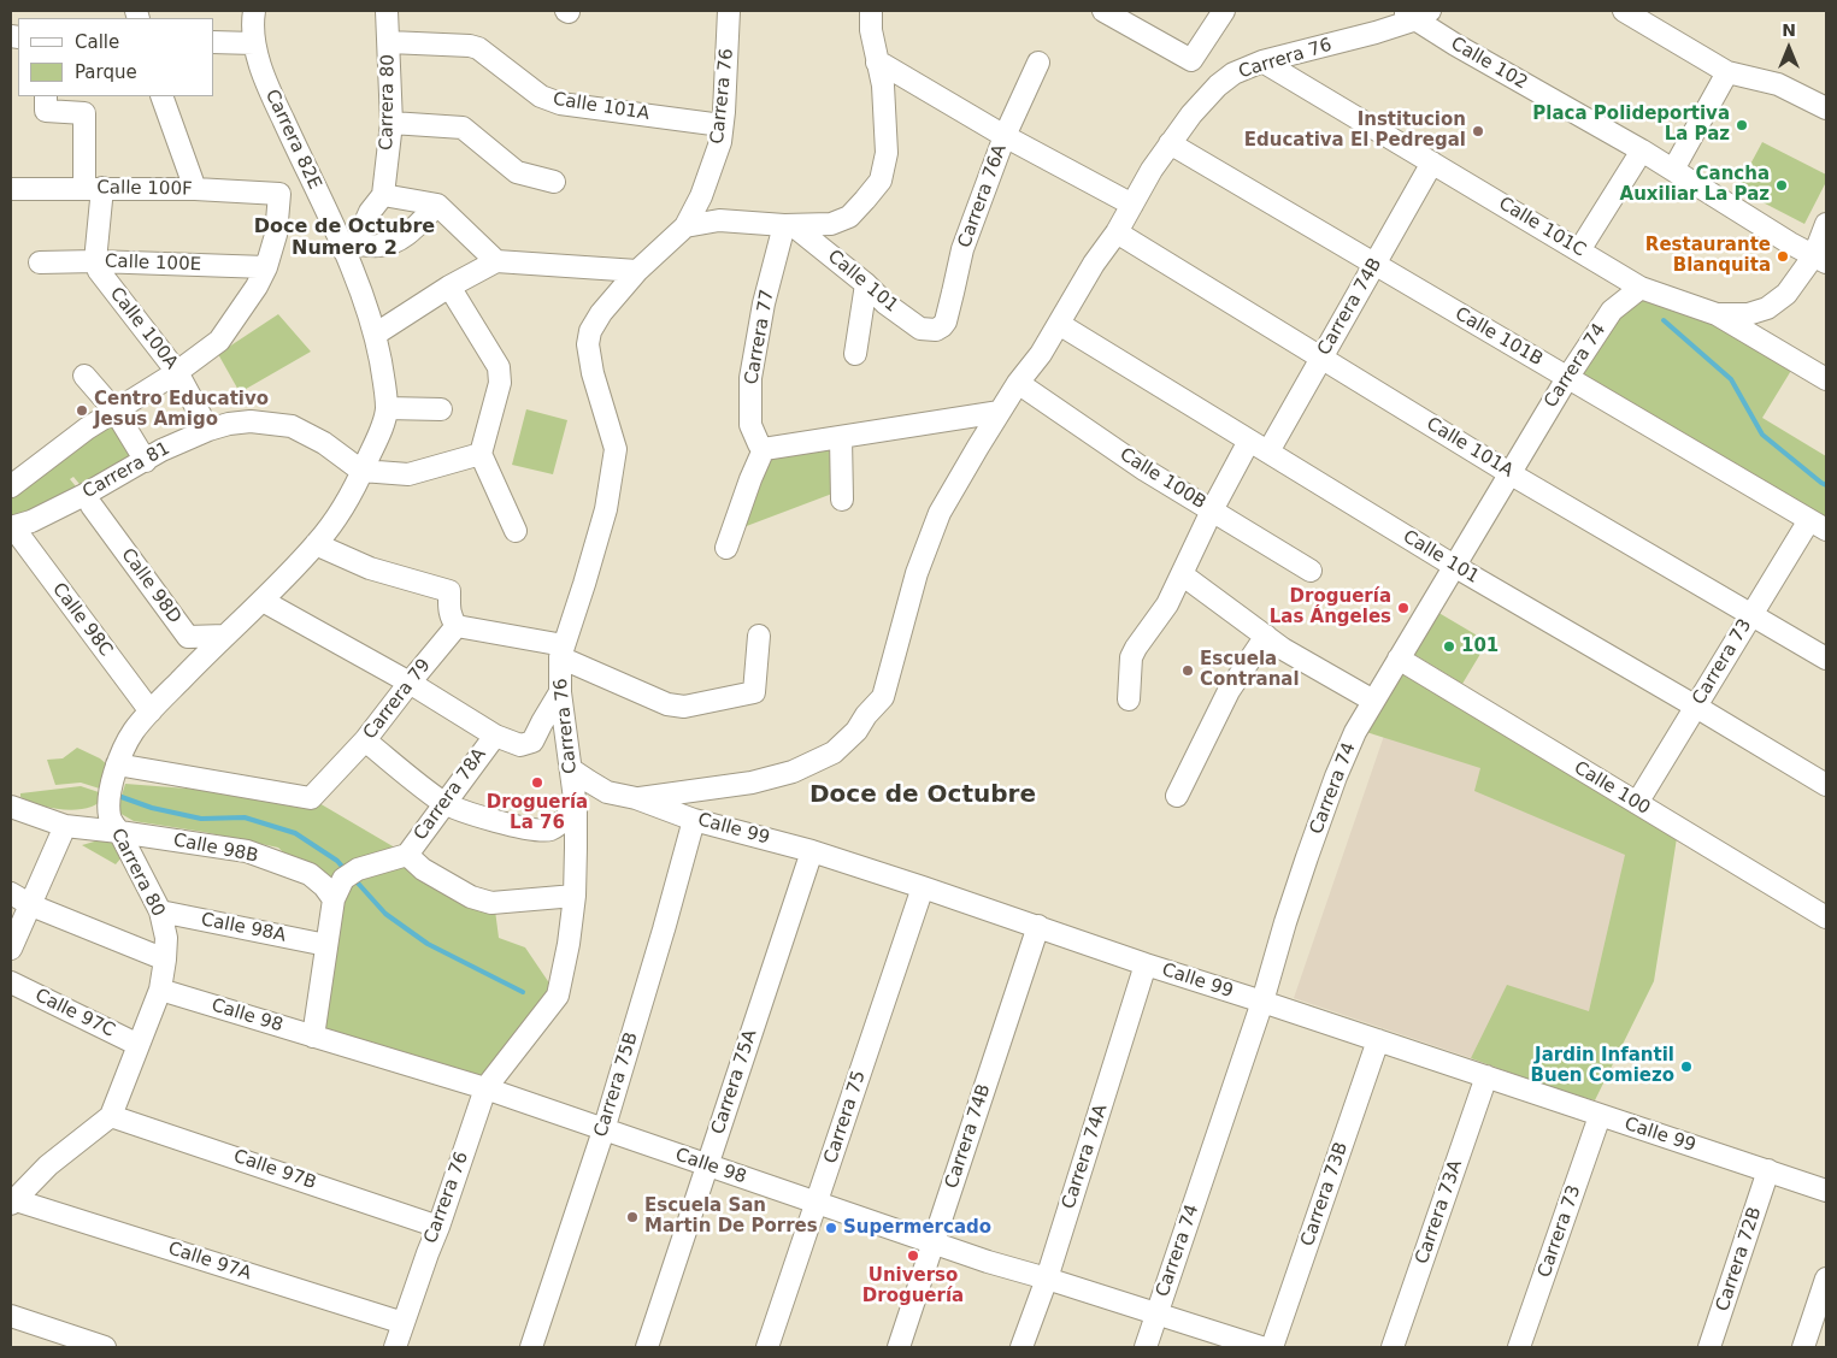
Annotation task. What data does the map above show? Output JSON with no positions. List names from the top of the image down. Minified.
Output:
{"streets":{"street":["Carrera 76","Calle 102","Carrera 80","Calle 101A","Carrera 82E","Calle 100F","Carrera 76A","Calle 101C","Calle 100E","Calle 101","Carrera 74B","Calle 100A","Carrera 77","Calle 101B","Carrera 74","Carrera 81","Calle 100B","Calle 98D","Calle 98C","Carrera 73","Carrera 79","Calle 100","Carrera 78A","Calle 99","Calle 98B","Calle 98A","Calle 97C","Calle 98","Carrera 75A","Carrera 75B","Carrera 75","Carrera 74A","Calle 97B","Carrera 73B","Carrera 73A","Carrera 72B","Calle 97A"]},"crossings":[["Carrera 76","Calle 102"],["Carrera 76","Calle 101A"],["Carrera 76","Calle 101C"],["Carrera 76","Calle 101"],["Carrera 76","Calle 101B"],["Carrera 76","Calle 100B"],["Carrera 76","Calle 99"],["Carrera 76","Calle 98"],["Carrera 76","Calle 97B"],["Carrera 76","Calle 97A"],["Carrera 80","Calle 101A"],["Carrera 80","Carrera 82E"],["Carrera 80","Carrera 81"],["Carrera 80","Calle 98D"],["Carrera 80","Calle 98C"],["Carrera 80","Carrera 79"],["Carrera 80","Calle 98B"],["Carrera 80","Calle 98A"],["Carrera 80","Calle 97C"],["Carrera 80","Calle 98"],["Carrera 80","Calle 97B"],["Calle 101A","Carrera 74B"],["Calle 101A","Carrera 74"],["Calle 101A","Carrera 73"],["Carrera 82E","Carrera 81"],["Calle 100F","Calle 100E"],["Carrera 76A","Calle 101"],["Calle 101C","Carrera 74B"],["Calle 101C","Carrera 74"],["Calle 100E","Calle 100A"],["Calle 101","Carrera 74B"],["Calle 101","Carrera 77"],["Calle 101","Carrera 74"],["Calle 101","Carrera 73"],["Carrera 74B","Calle 101B"],["Carrera 74B","Calle 99"],["Carrera 74B","Calle 98"],["Calle 100A","Carrera 81"],["Calle 101B","Carrera 74"],["Calle 101B","Carrera 73"],["Carrera 74","Calle 100"],["Carrera 74","Calle 99"],["Carrera 74","Calle 98"],["Carrera 81","Calle 98C"],["Carrera 73","Calle 100"],["Carrera 73","Calle 99"],["Calle 99","Carrera 75A"],["Calle 99","Carrera 75B"],["Calle 99","Carrera 75"],["Calle 99","Carrera 74A"],["Calle 99","Carrera 73B"],["Calle 99","Carrera 73A"],["Calle 99","Carrera 72B"],["Calle 98","Carrera 75A"],["Calle 98","Carrera 75B"],["Calle 98","Carrera 75"],["Calle 98","Carrera 74A"]],"districts":["Doce de Octubre Numero 2","Doce de Octubre"],"places":["Placa Polideportiva La Paz","Institucion Educativa El Pedregal","Cancha Auxiliar La Paz","Restaurante Blanquita","Centro Educativo Jesus Amigo","Droguería Las Ángeles","101","Escuela Contranal","Droguería La 76","Jardin Infantil Buen Comiezo","Escuela San Martin De Porres","Supermercado","Universo Droguería"],"legend":["Calle","Parque"],"north":"top"}
